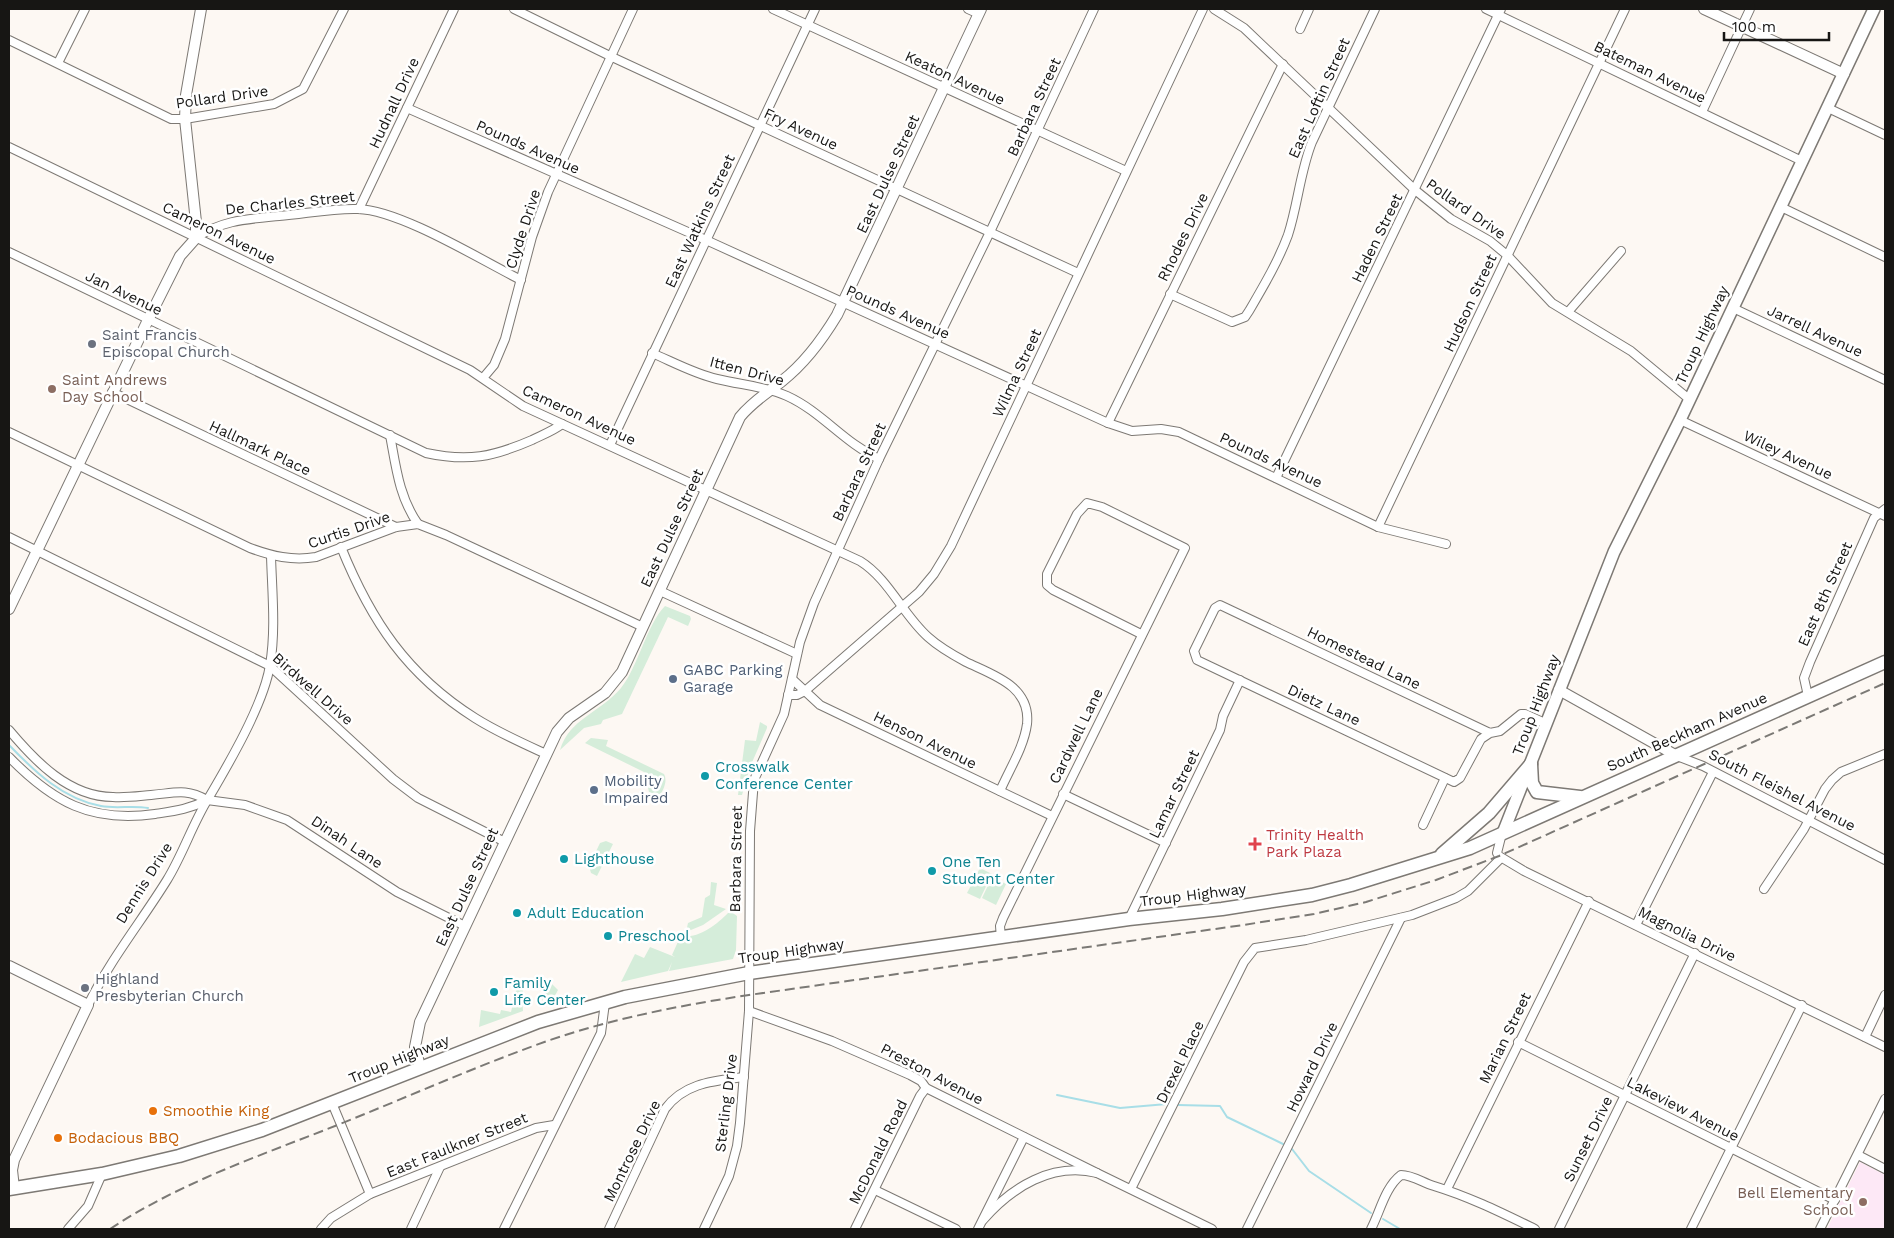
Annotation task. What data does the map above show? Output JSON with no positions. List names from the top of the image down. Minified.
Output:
{"streets":{"main road":["Troup Highway","South Beckham Avenue"],"street":["Bateman Avenue","Keaton Avenue","Pollard Drive","East Loftin Street","Hudnall Drive","Barbara Street","Fry Avenue","Pounds Avenue","East Dulse Street","De Charles Street","East Watkins Street","Clyde Drive","Cameron Avenue","Rhodes Drive","Haden Street","Jan Avenue","Hudson Street","Jarrell Avenue","Itten Drive","Wilma Street","Hallmark Place","Wiley Avenue","Curtis Drive","East 8th Street","Homestead Lane","Birdwell Drive","Dietz Lane","Cardwell Lane","Henson Avenue","South Fleishel Avenue","Lamar Street","Dinah Lane","Dennis Drive","Magnolia Drive","Marian Street","Drexel Place","Howard Drive","Preston Avenue","Sterling Drive","Lakeview Avenue","Sunset Drive","East Faulkner Street","Montrose Drive","McDonald Road"]},"crossings":[["Bateman Avenue","Haden Street"],["Bateman Avenue","Hudson Street"],["Bateman Avenue","Troup Highway"],["Keaton Avenue","Barbara Street"],["Keaton Avenue","East Dulse Street"],["Keaton Avenue","East Watkins Street"],["Keaton Avenue","Wilma Street"],["Pollard Drive","East Loftin Street"],["Pollard Drive","Rhodes Drive"],["Pollard Drive","Haden Street"],["Pollard Drive","Hudson Street"],["Pollard Drive","Troup Highway"],["East Loftin Street","Rhodes Drive"],["Hudnall Drive","Pounds Avenue"],["Hudnall Drive","De Charles Street"],["Barbara Street","Fry Avenue"],["Barbara Street","Pounds Avenue"],["Barbara Street","Cameron Avenue"],["Barbara Street","Troup Highway"],["Barbara Street","Itten Drive"],["Barbara Street","Wilma Street"],["Barbara Street","Henson Avenue"],["Barbara Street","Sterling Drive"],["Fry Avenue","East Dulse Street"],["Fry Avenue","East Watkins Street"],["Fry Avenue","Clyde Drive"],["Fry Avenue","Wilma Street"],["Pounds Avenue","East Dulse Street"],["Pounds Avenue","East Watkins Street"],["Pounds Avenue","Clyde Drive"],["Pounds Avenue","Rhodes Drive"],["Pounds Avenue","Haden Street"],["Pounds Avenue","Hudson Street"],["Pounds Avenue","Wilma Street"],["East Dulse Street","Cameron Avenue"],["East Dulse Street","Troup Highway"],["East Dulse Street","Itten Drive"],["East Dulse Street","Birdwell Drive"],["East Dulse Street","Dinah Lane"],["De Charles Street","Clyde Drive"],["De Charles Street","Cameron Avenue"],["De Charles Street","Jan Avenue"],["De Charles Street","Hallmark Place"],["De Charles Street","Curtis Drive"],["De Charles Street","Birdwell Drive"],["East Watkins Street","Cameron Avenue"],["East Watkins Street","Itten Drive"],["Clyde Drive","Cameron Avenue"],["Cameron Avenue","Jan Avenue"],["Cameron Avenue","Wilma Street"],["Cameron Avenue","Henson Avenue"],["Jarrell Avenue","Troup Highway"],["Troup Highway","Wiley Avenue"],["Troup Highway","South Beckham Avenue"],["Troup Highway","Cardwell Lane"],["Troup Highway","South Fleishel Avenue"],["Troup Highway","Lamar Street"],["Troup Highway","Dennis Drive"],["Troup Highway","Sterling Drive"],["Wilma Street","Henson Avenue"],["Hallmark Place","Curtis Drive"],["Wiley Avenue","East 8th Street"],["Curtis Drive","Dennis Drive"],["East 8th Street","South Beckham Avenue"],["Homestead Lane","Dietz Lane"],["Birdwell Drive","Dennis Drive"],["Dietz Lane","Lamar Street"],["South Beckham Avenue","South Fleishel Avenue"],["Cardwell Lane","Henson Avenue"],["Dinah Lane","Dennis Drive"],["Magnolia Drive","Marian Street"],["Magnolia Drive","Sunset Drive"],["Marian Street","Lakeview Avenue"],["Drexel Place","Howard Drive"],["Drexel Place","Preston Avenue"],["Preston Avenue","Sterling Drive"],["Preston Avenue","McDonald Road"],["Sterling Drive","Montrose Drive"],["Lakeview Avenue","Sunset Drive"]],"places":{"other":["Saint Francis Episcopal Church","Saint Andrews Day School","GABC Parking Garage","Crosswalk Conference Center","Mobility Impaired","Lighthouse","One Ten Student Center","Adult Education","Preschool","Highland Presbyterian Church","Family Life Center","Smoothie King","Bodacious BBQ","Bell Elementary School"],"health":["Trinity Health Park Plaza"]},"scale_bar":"100 m"}
